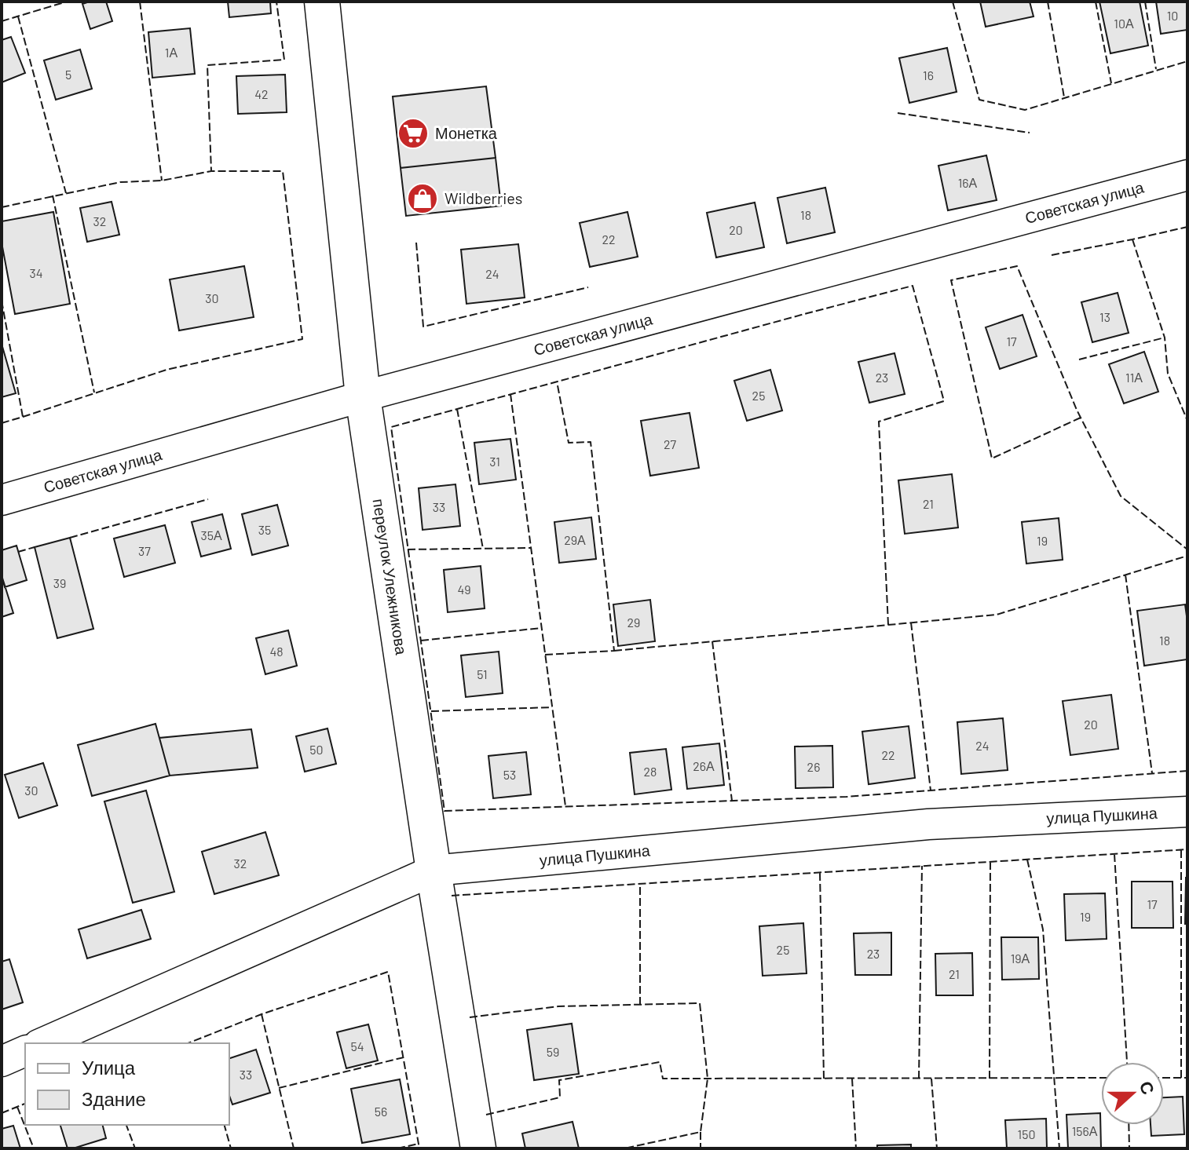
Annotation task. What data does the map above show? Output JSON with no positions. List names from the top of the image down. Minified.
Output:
{"streets":{"main road":["переулок Улежникова"],"street":["Советская улица","улица Пушкина"]},"crossings":[["Советская улица","переулок Улежникова"],["переулок Улежникова","улица Пушкина"]],"places":{"supermarket":["Монетка"],"shop":["Wildberries"]},"house_numbers":["10","10А","1А","5","16","42","16А","18","32","20","22","34","24","30","13","17","23","11А","25","27","31","21","33","35","35А","29А","19","37","39","49","29","18","48","51","20","24","50","22","26А","26","28","53","30","32","17","19","25","23","19А","21","54","59","33","56","156А","150"],"legend":["Улица","Здание"],"north":"right"}
